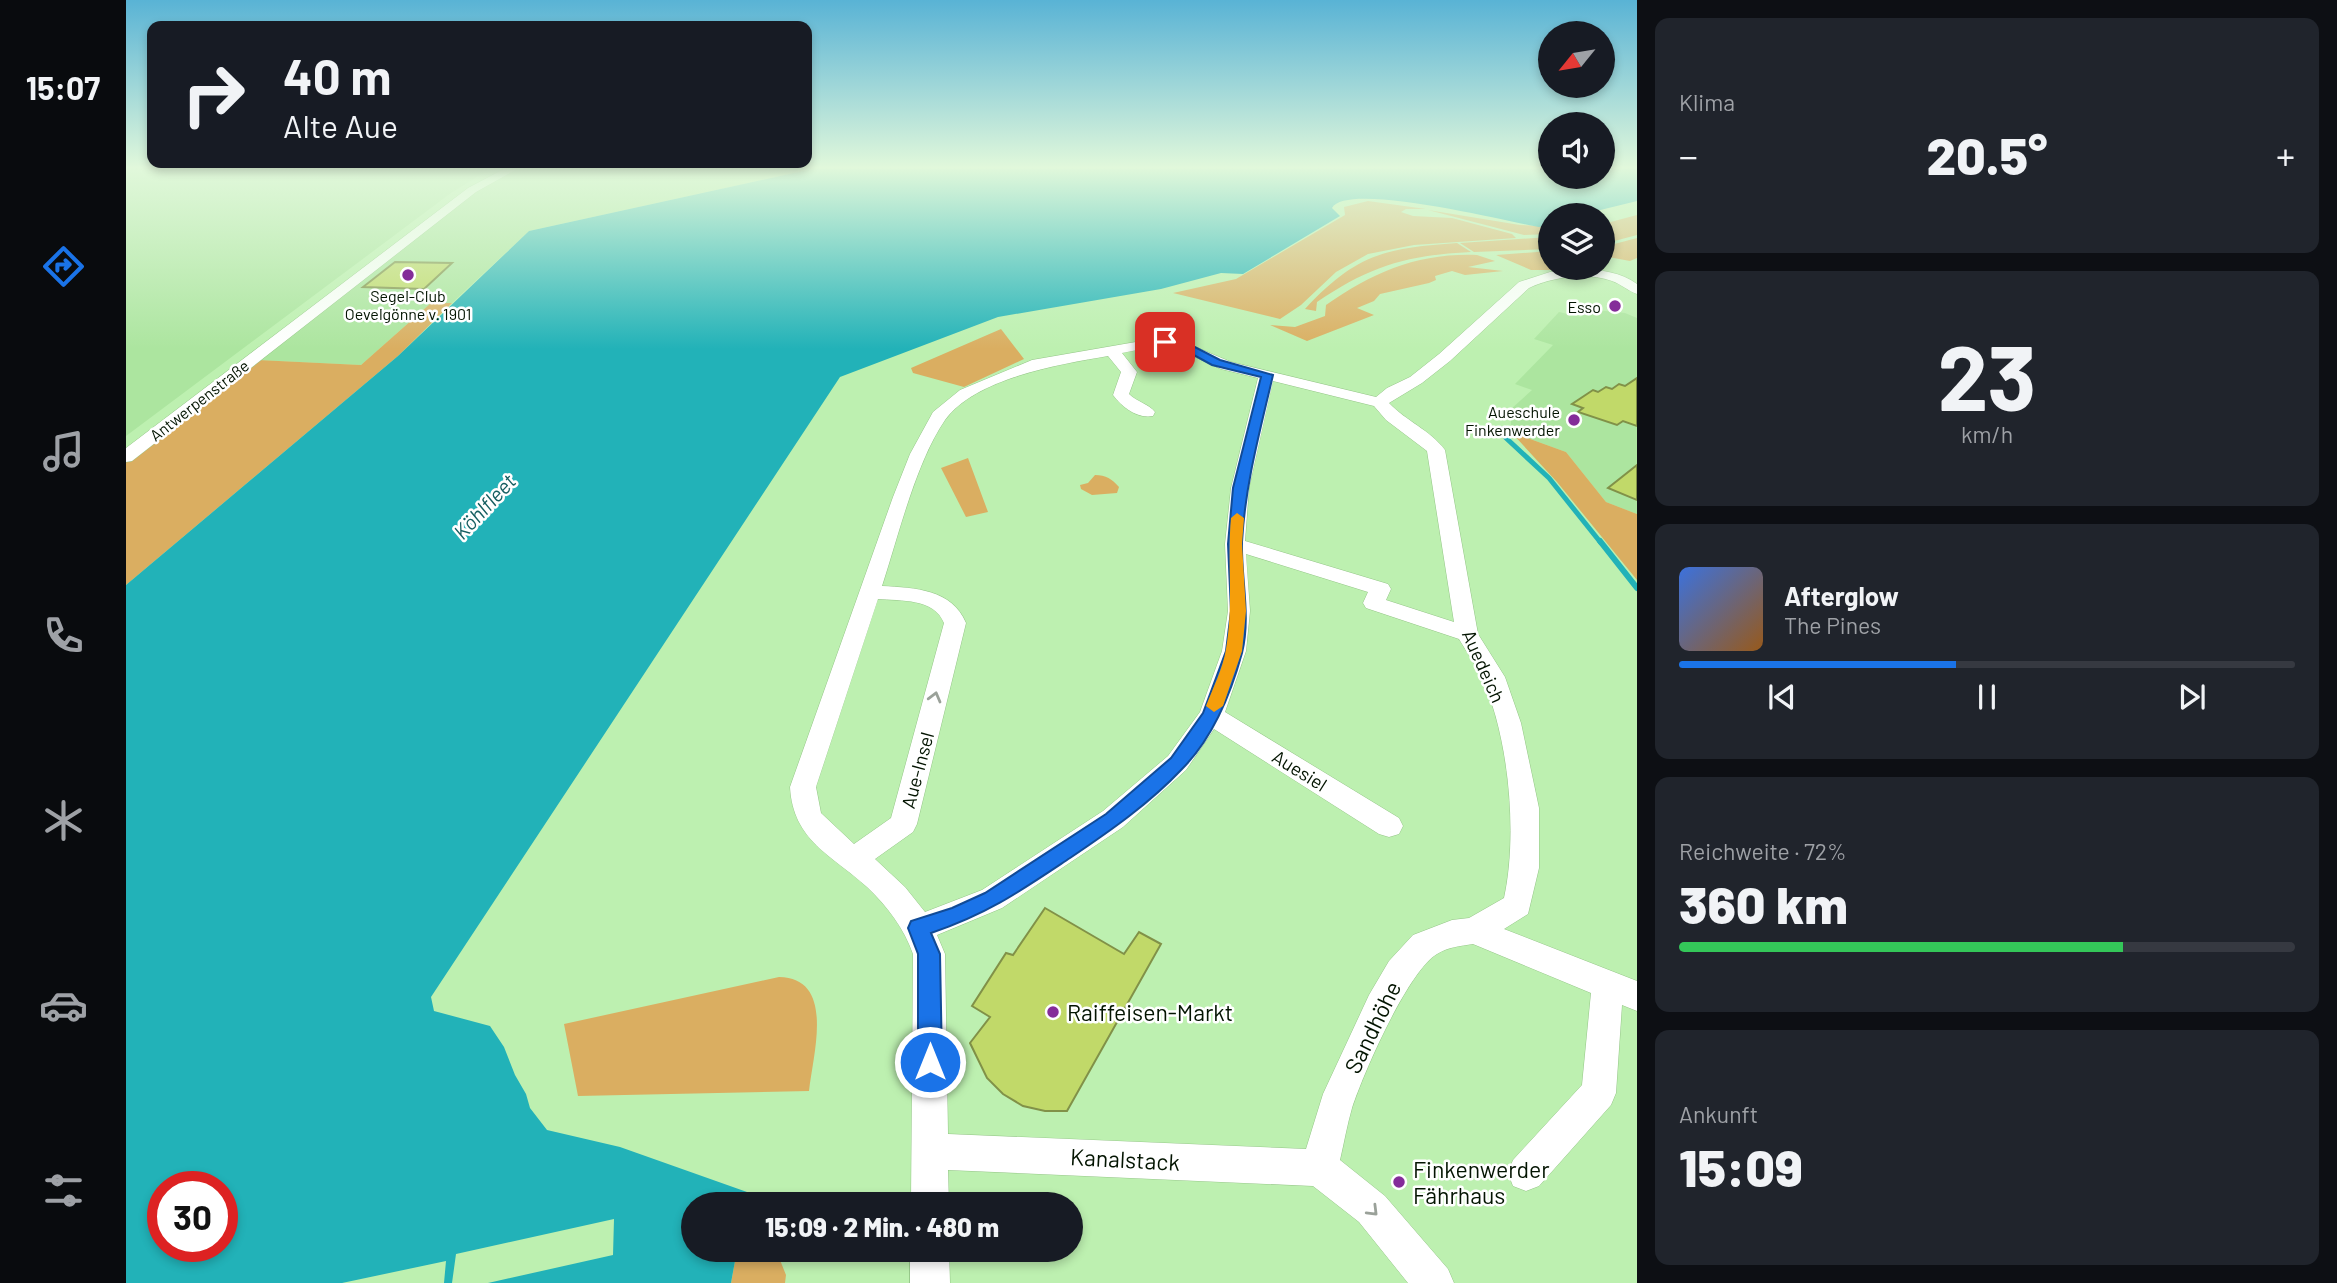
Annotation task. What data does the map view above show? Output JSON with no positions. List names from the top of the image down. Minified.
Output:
{"streets":{"street":["Antwerpenstraße","Auedeich","Aue-Insel","Auesiel","Sandhöhe","Kanalstack"]},"crossings":[["Auedeich","Aue-Insel"],["Auedeich","Sandhöhe"],["Sandhöhe","Kanalstack"]],"water":["Köhlfleet"],"places":["Segel-Club Oevelgönne v. 1901","Esso","Aueschule Finkenwerder","Raiffeisen-Markt","Finkenwerder Fährhaus"],"north":"bottom left","page":{"tabs":"15:07","tile":["Klima",["23","km/h"],["Reichweite · 72%","360 km"],["Ankunft","15:09"]],"turn":["40 m","Alte Aue"],"heat":["−","20.5°","+"],"song":["Afterglow","The Pines"],"limit":"30","trip":"15:09 · 2 Min. · 480 m"}}
